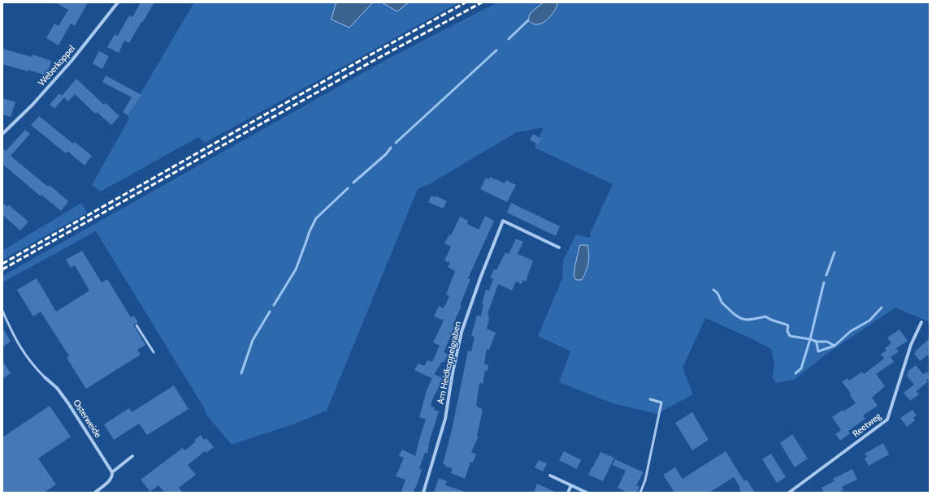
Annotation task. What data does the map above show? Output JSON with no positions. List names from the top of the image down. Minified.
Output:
{"streets":{"street":["Weberkoppel","Am Heidkoppelgraben","Osterweide","Reetweg"]}}
